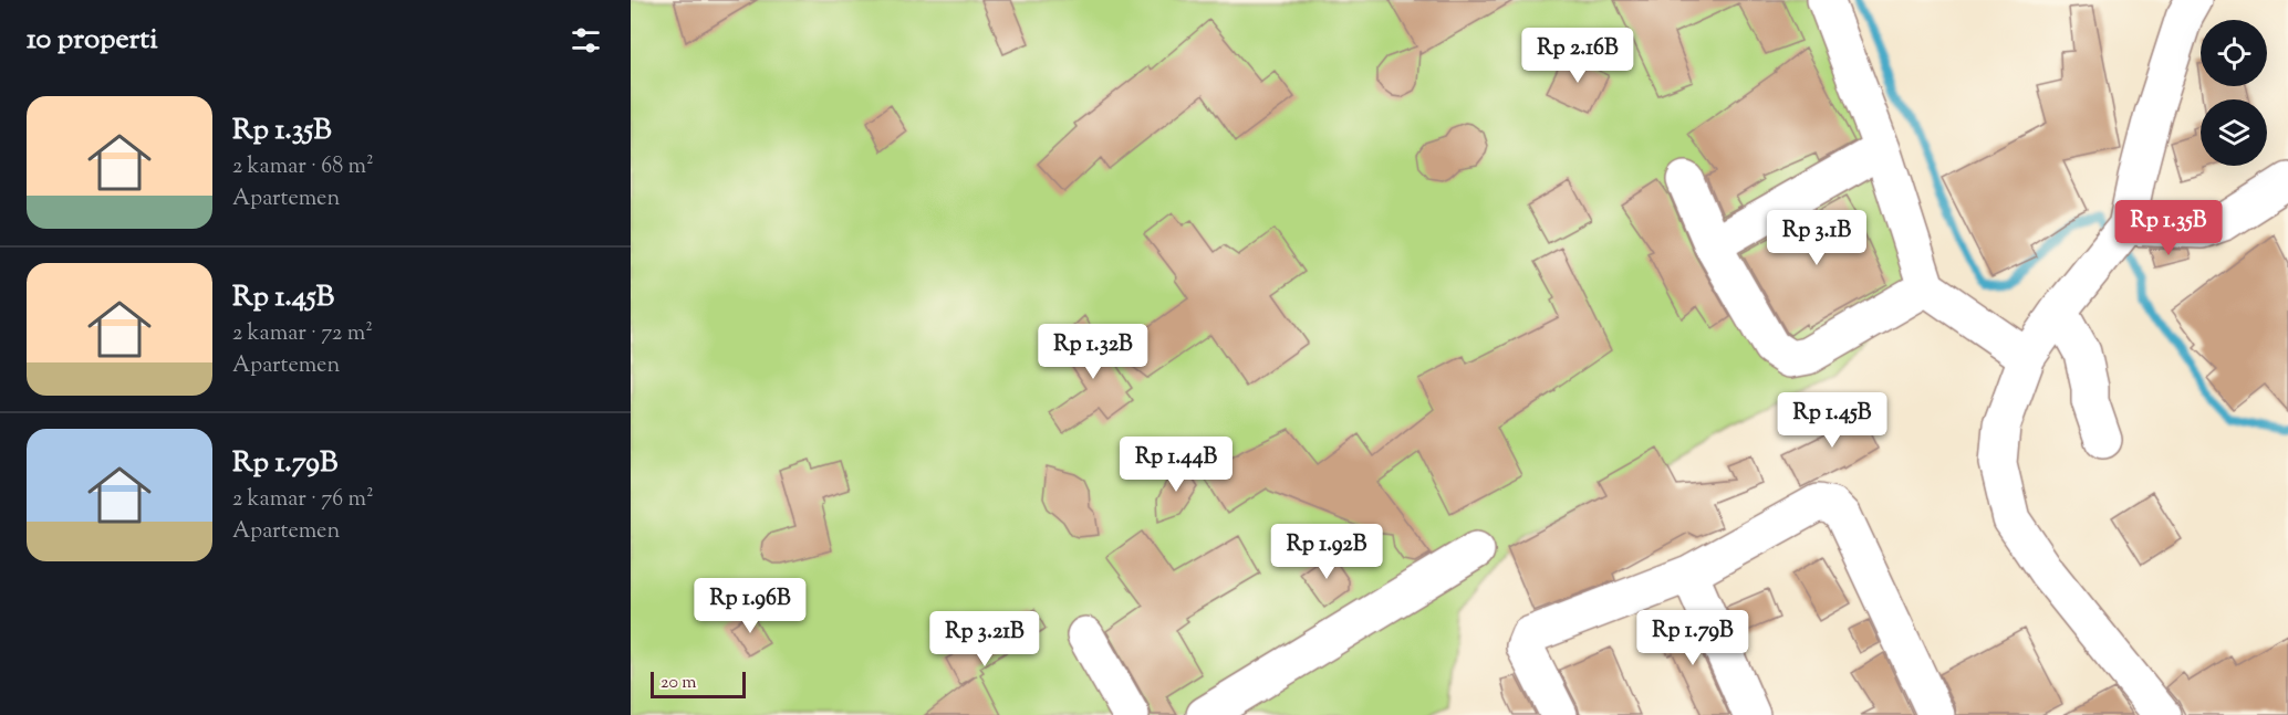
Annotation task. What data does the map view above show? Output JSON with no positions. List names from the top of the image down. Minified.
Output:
{"scale_bar":"20 m","page":{"heading":"10 properti","price":["Rp 2.16B","Rp 1.35B","Rp 3.1B","Rp 1.32B","Rp 1.45B","Rp 1.44B","Rp 1.92B","Rp 1.96B","Rp 1.79B","Rp 3.21B"],"list":[{"name":"Rp 1.35B","note":"2 kamar · 68 m² · Apartemen"},{"name":"Rp 1.45B","note":"2 kamar · 72 m² · Apartemen"},{"name":"Rp 1.79B","note":"2 kamar · 76 m² · Apartemen"}],"scale":"20 m"}}
